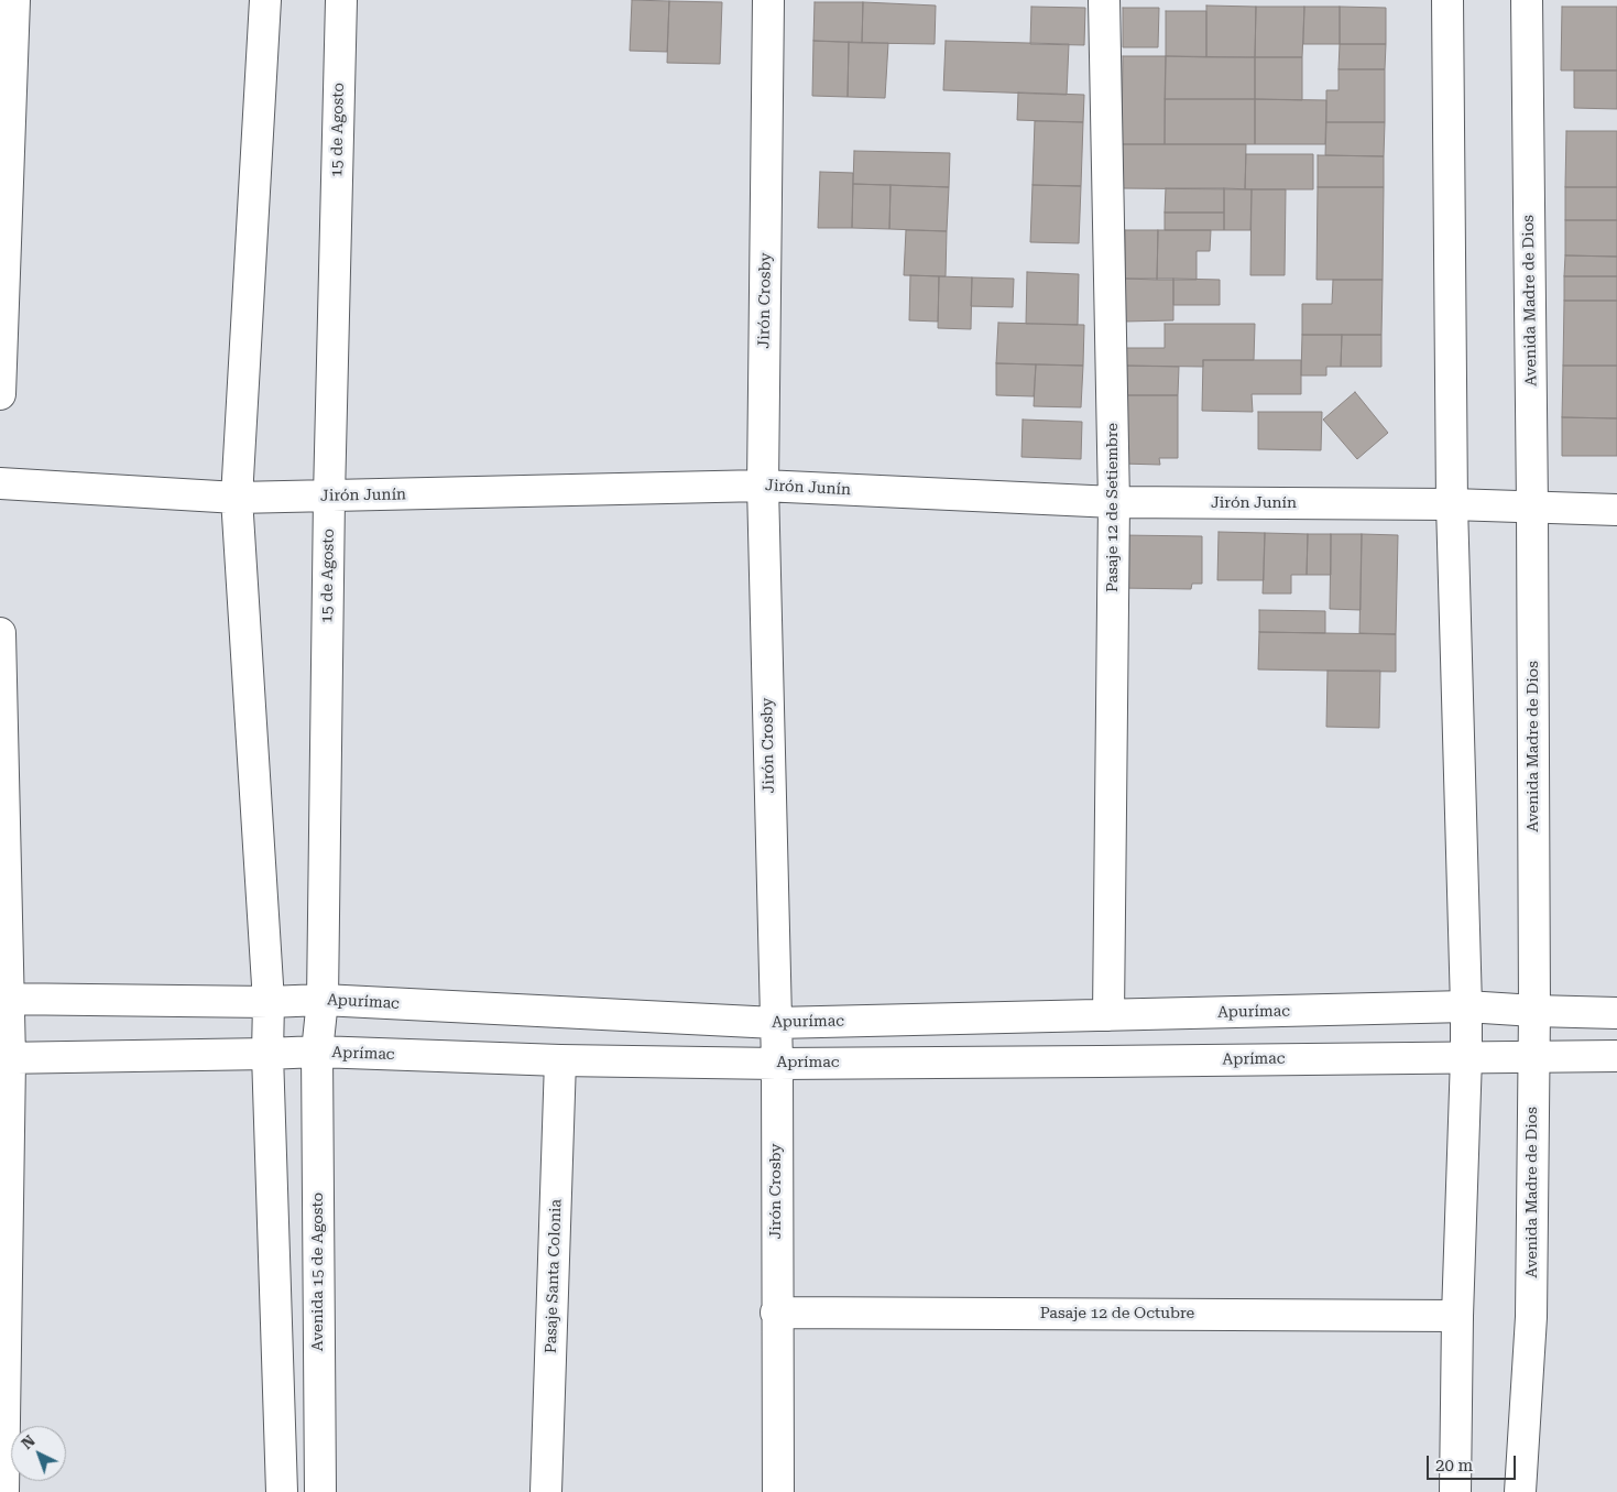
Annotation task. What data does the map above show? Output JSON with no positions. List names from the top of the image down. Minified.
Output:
{"streets":{"street":["15 de Agosto","Jirón Crosby","Avenida Madre de Dios","Jirón Junín","Pasaje 12 de Setiembre","Apurímac","Aprímac","Avenida 15 de Agosto","Pasaje Santa Colonia","Pasaje 12 de Octubre"]},"crossings":[["15 de Agosto","Jirón Junín"],["15 de Agosto","Apurímac"],["15 de Agosto","Aprímac"],["15 de Agosto","Avenida 15 de Agosto"],["Jirón Crosby","Jirón Junín"],["Jirón Crosby","Apurímac"],["Jirón Crosby","Aprímac"],["Jirón Crosby","Pasaje 12 de Octubre"],["Avenida Madre de Dios","Jirón Junín"],["Avenida Madre de Dios","Apurímac"],["Avenida Madre de Dios","Aprímac"],["Jirón Junín","Pasaje 12 de Setiembre"],["Pasaje 12 de Setiembre","Apurímac"],["Aprímac","Avenida 15 de Agosto"],["Aprímac","Pasaje Santa Colonia"]],"scale_bar":"20 m","north":"top left"}
